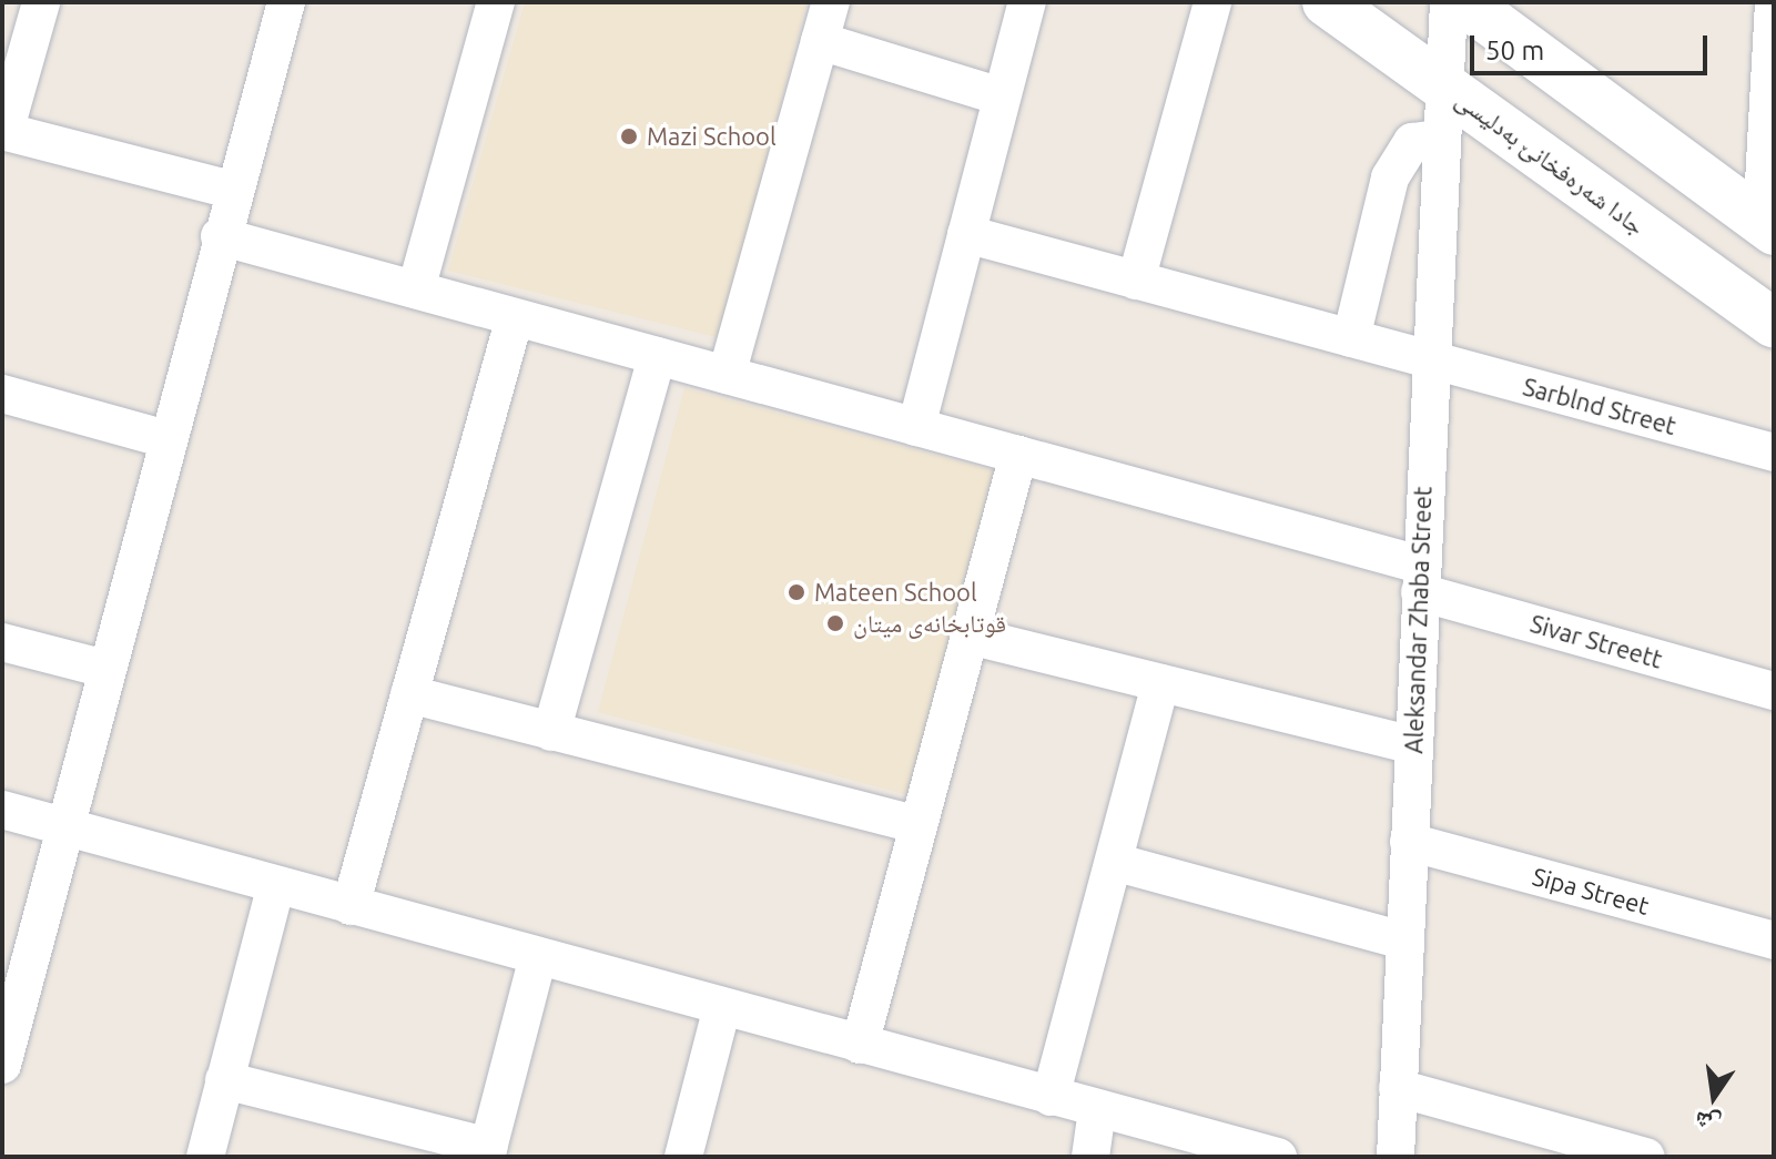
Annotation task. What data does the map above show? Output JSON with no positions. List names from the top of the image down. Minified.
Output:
{"streets":{"main road":["جادا شەرەفخانێ بەدلیسی"],"street":["Sarblnd Street","Aleksandar Zhaba Street","Sivar Streett","Sipa Street"]},"crossings":[["جادا شەرەفخانێ بەدلیسی","Aleksandar Zhaba Street"],["Sarblnd Street","Aleksandar Zhaba Street"],["Aleksandar Zhaba Street","Sivar Streett"],["Aleksandar Zhaba Street","Sipa Street"]],"places":["Mazi School","Mateen School","قوتابخانەی میتان"],"scale_bar":"50 m","north":"bottom"}
